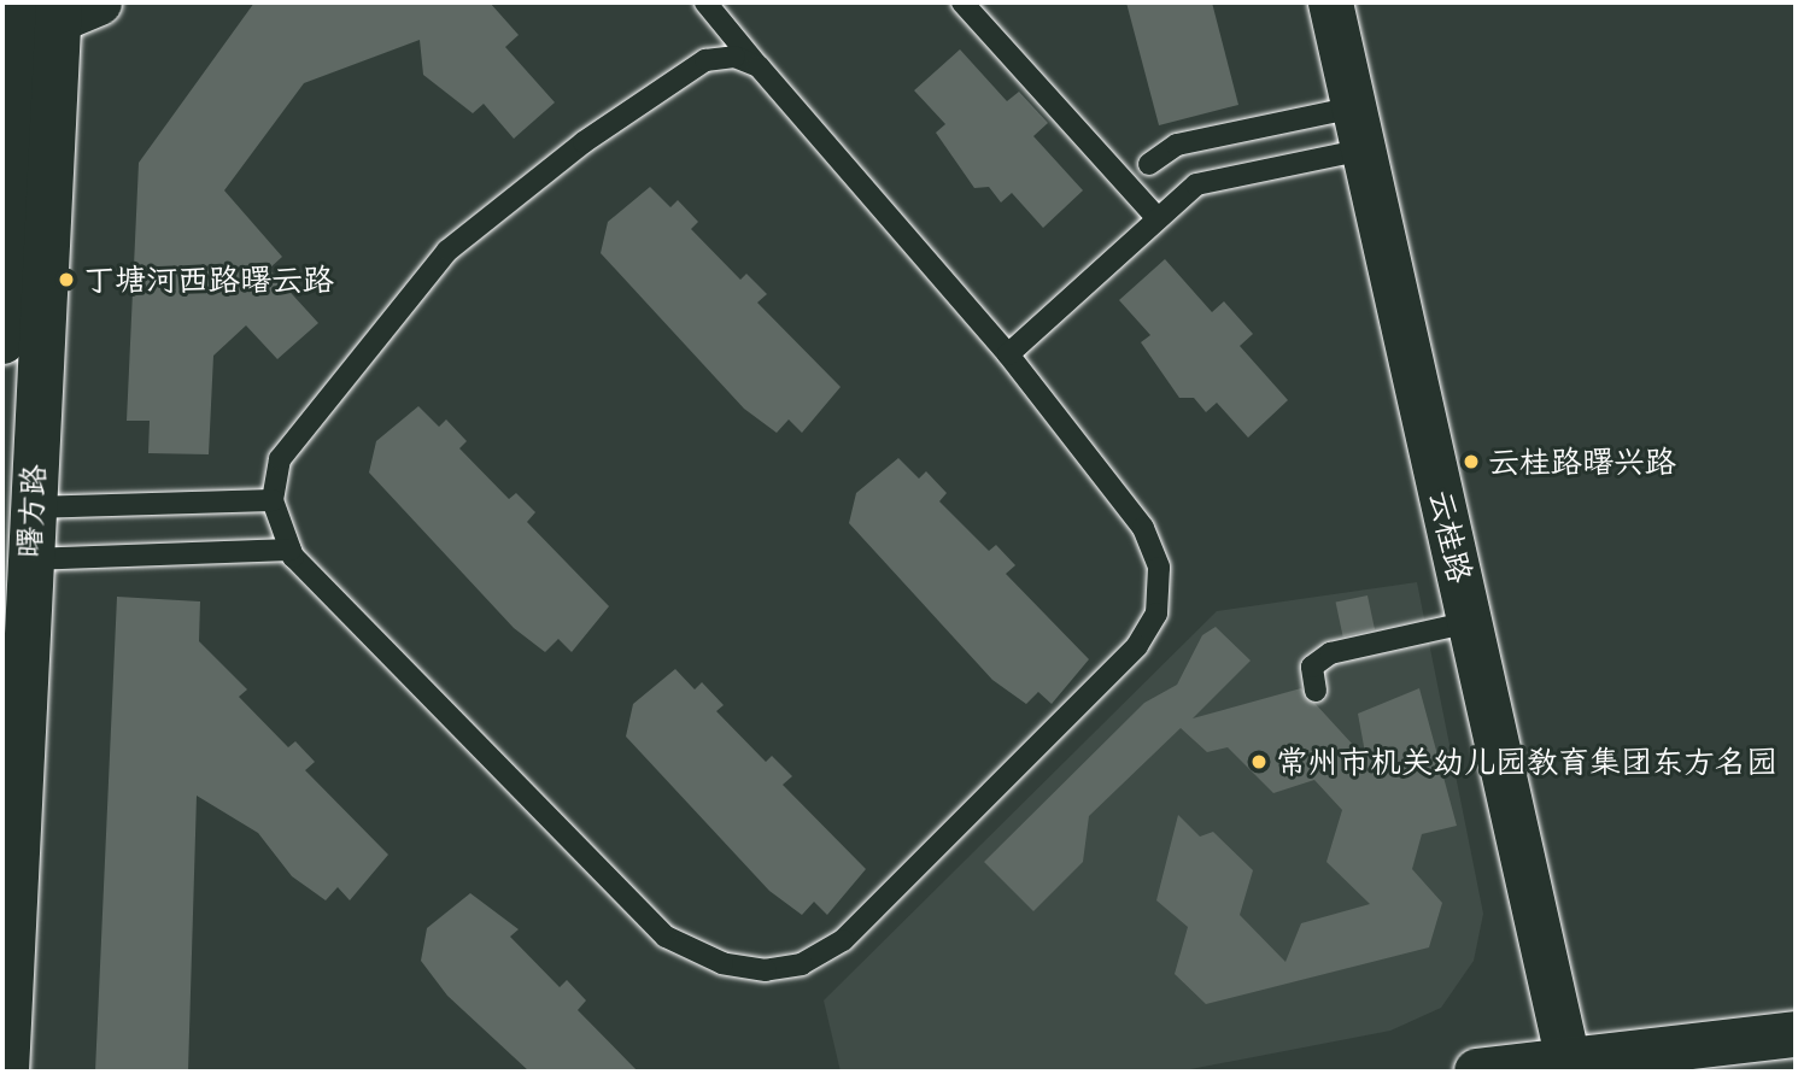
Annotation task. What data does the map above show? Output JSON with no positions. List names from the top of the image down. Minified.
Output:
{"streets":{"street":["曙方路","云桂路"]},"places":["丁塘河西路曙云路","云桂路曙兴路","常州市机关幼儿园教育集团东方名园"]}
